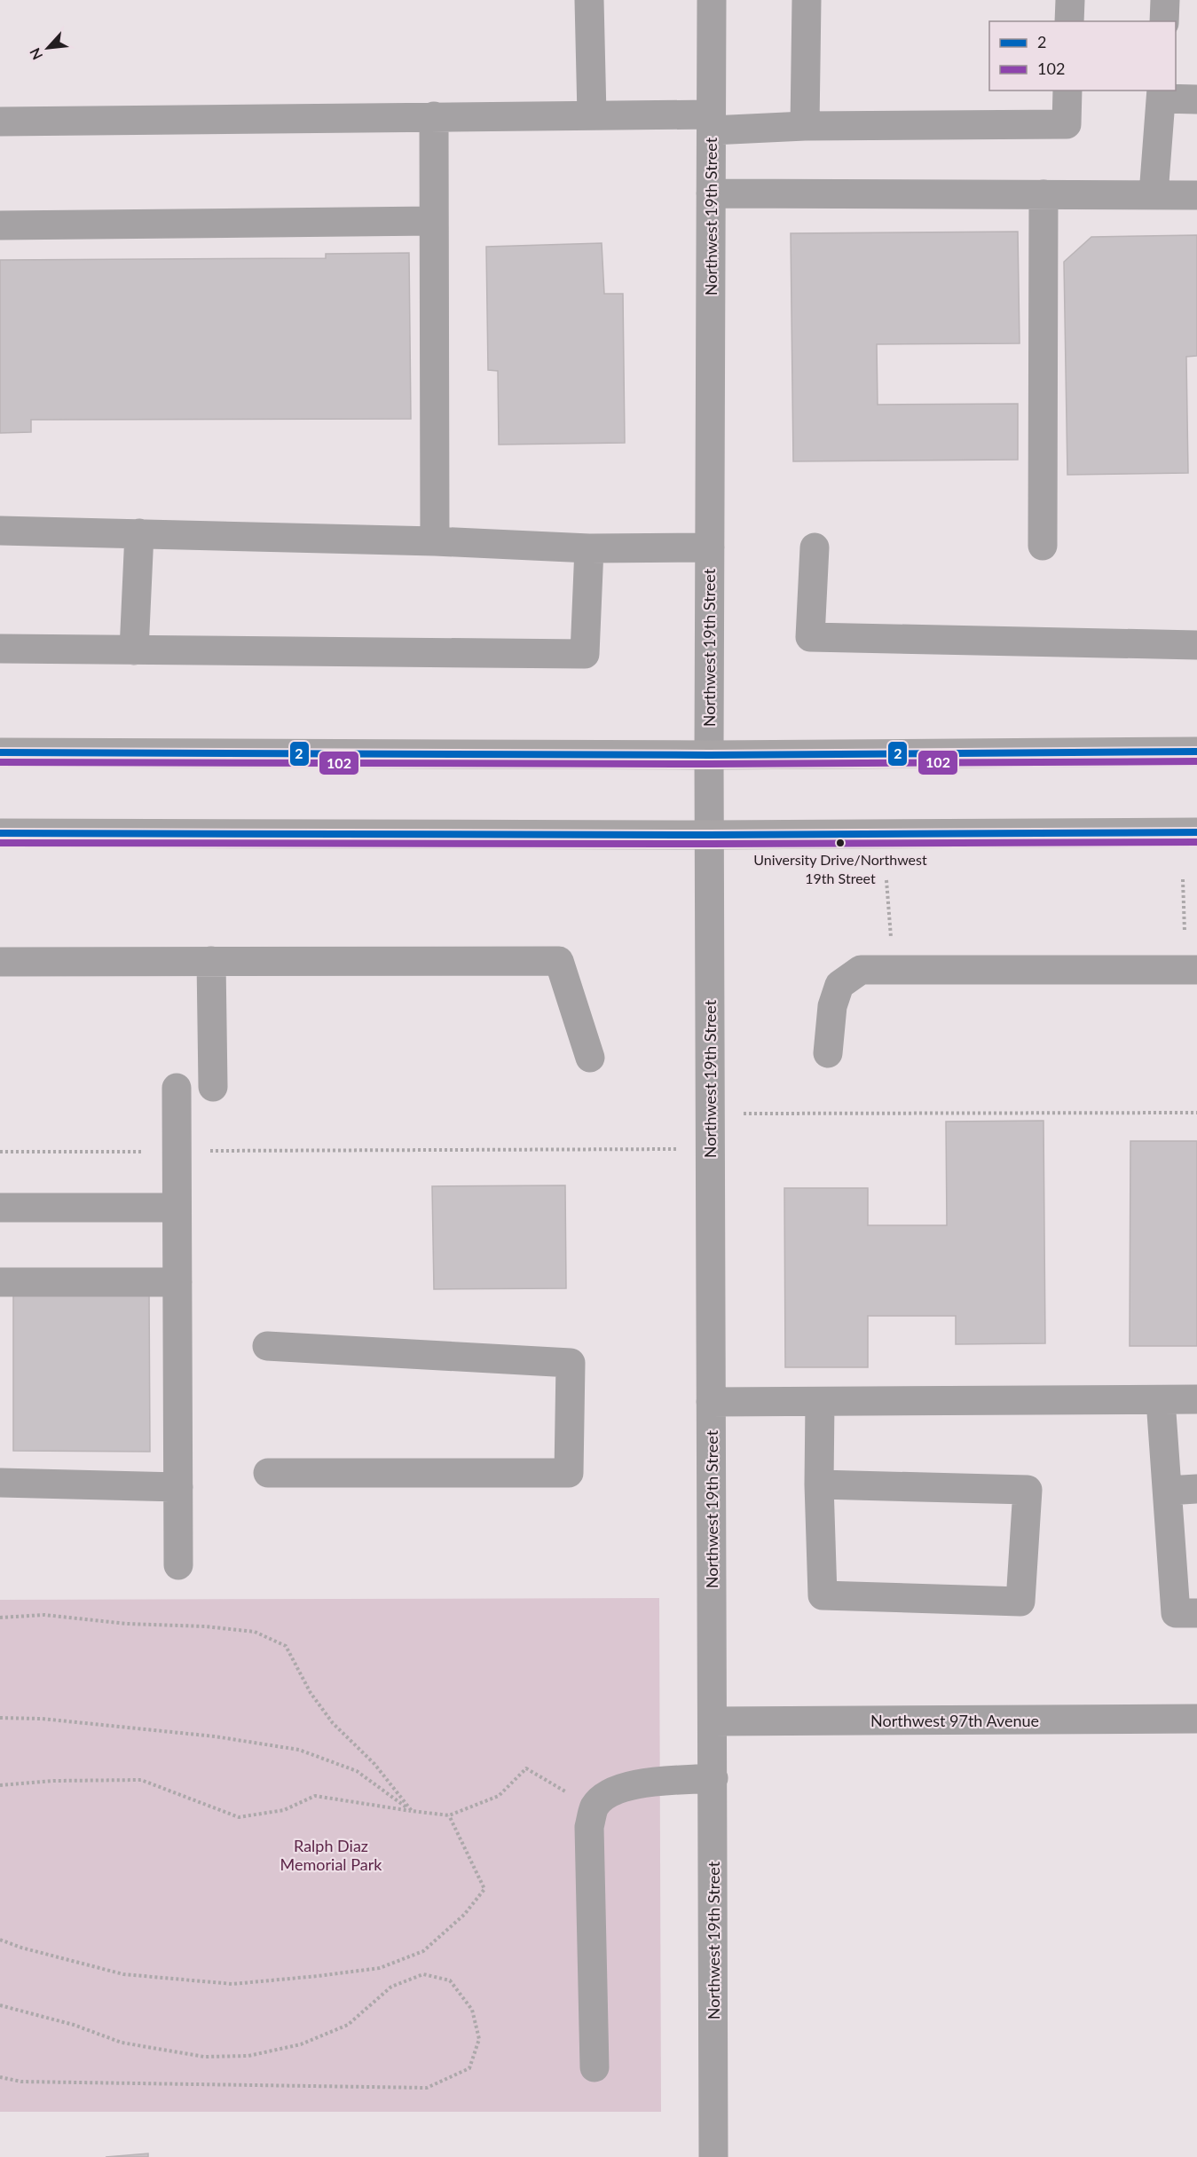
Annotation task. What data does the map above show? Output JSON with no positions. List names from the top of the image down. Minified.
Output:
{"streets":{"street":["Northwest 19th Street","Northwest 97th Avenue"]},"crossings":[["Northwest 19th Street","Northwest 97th Avenue"]],"parks":["Ralph Diaz Memorial Park"],"places":["University Drive/Northwest 19th Street"],"lines":["transit line 2","transit line 102"],"legend":["2","102"],"north":"bottom left"}
